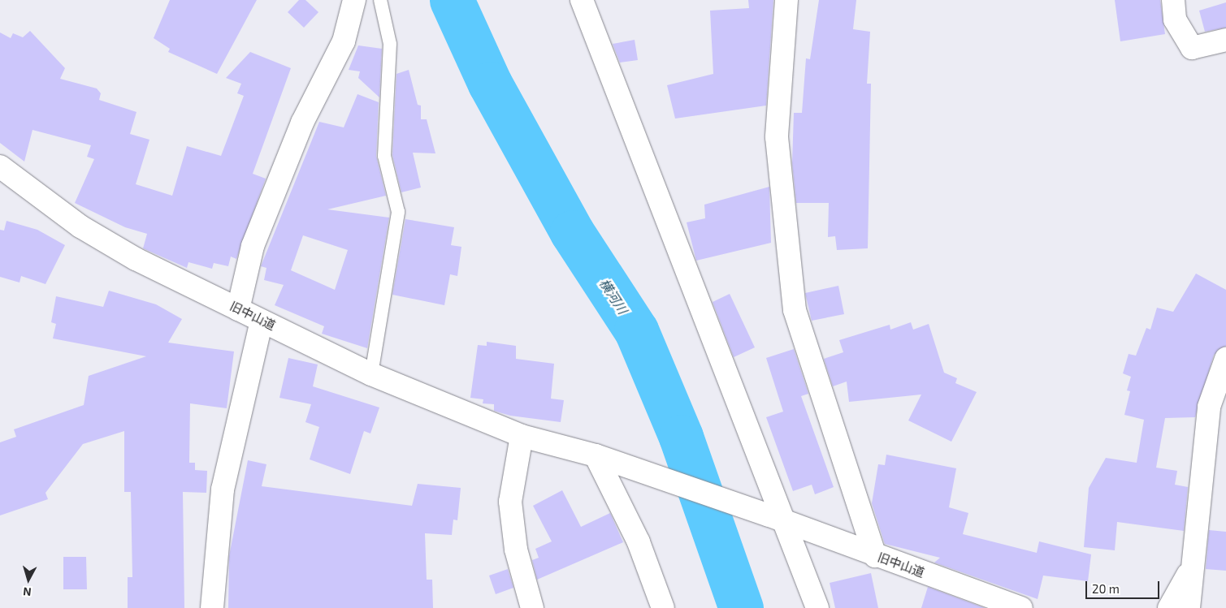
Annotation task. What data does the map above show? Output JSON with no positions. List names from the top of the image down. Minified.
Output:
{"streets":{"street":["旧中山道"]},"water":["横河川"],"scale_bar":"20 m","north":"bottom"}
